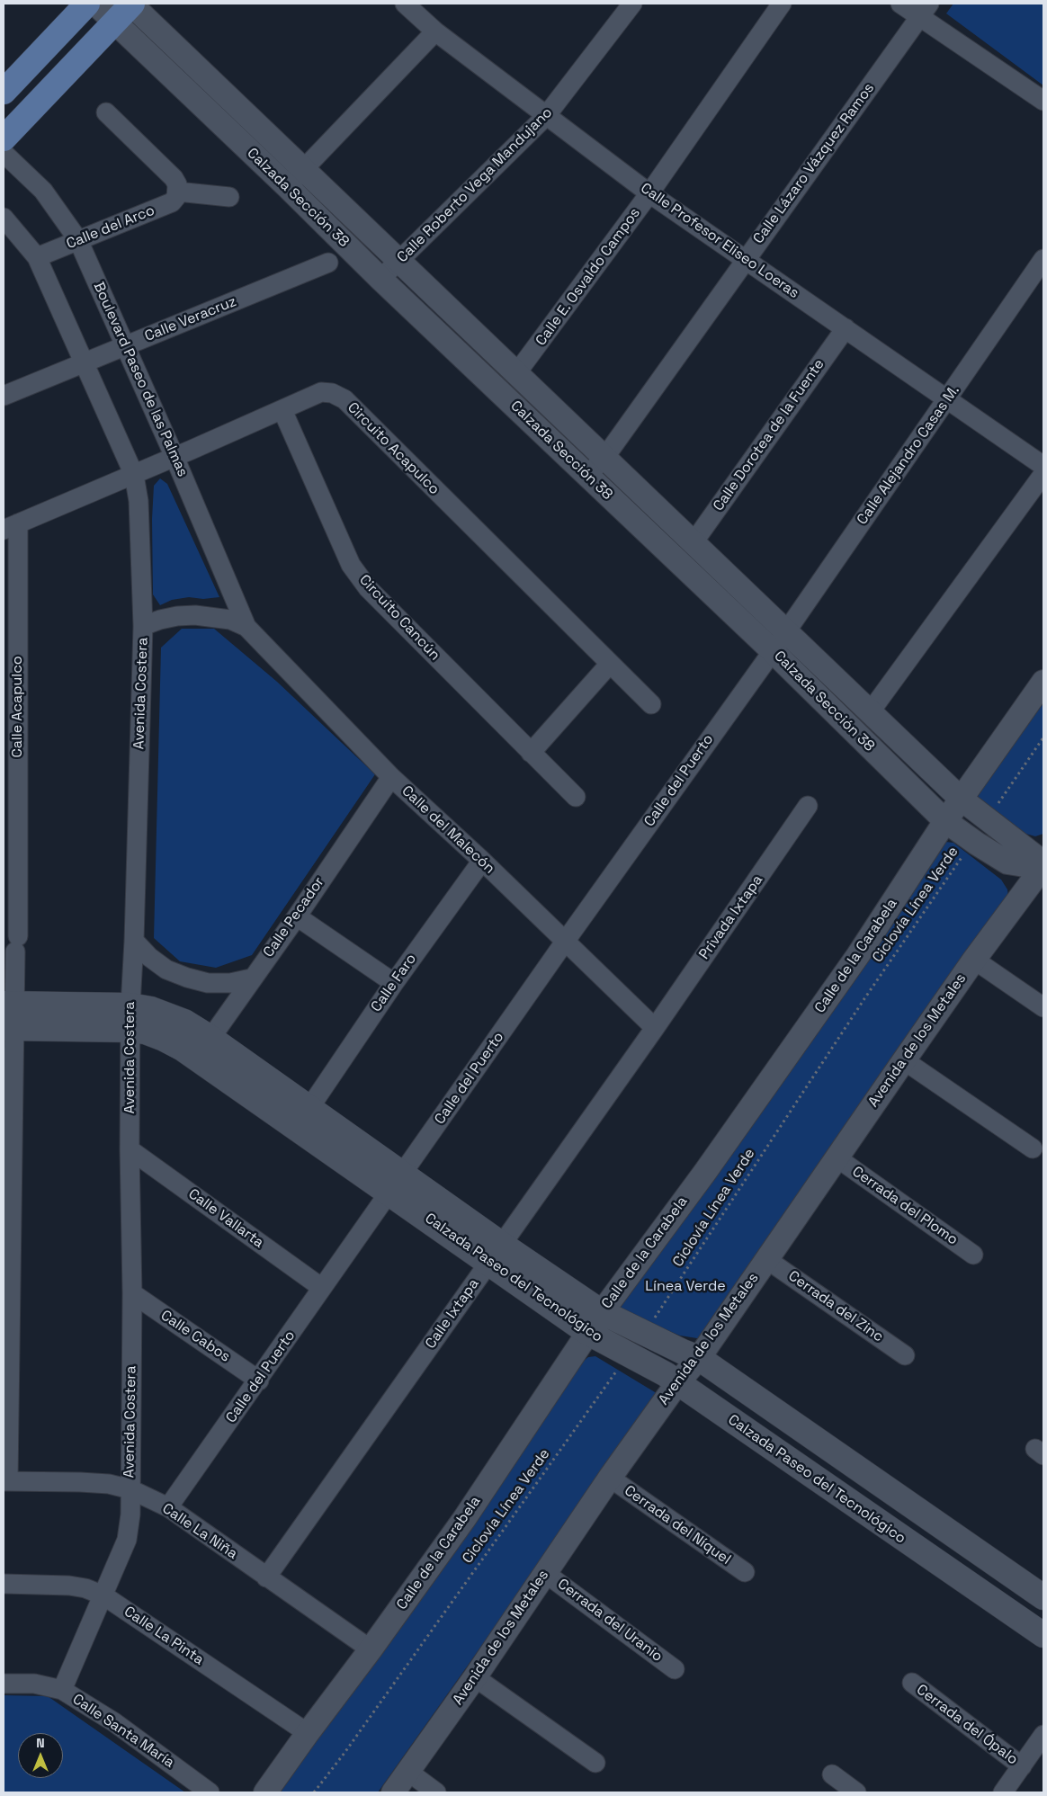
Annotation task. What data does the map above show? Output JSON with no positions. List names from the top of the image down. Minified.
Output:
{"streets":{"main road":["Calzada Paseo del Tecnológico"],"street":["Calle Lázaro Vázquez Ramos","Calle Roberto Vega Mandujano","Calzada Sección 38","Calle del Arco","Calle Profesor Eliseo Loeras","Calle E. Osvaldo Campos","Calle Veracruz","Boulevard Paseo de las Palmas","Calle Dorotea de la Fuente","Circuito Acapulco","Calle Alejandro Casas M.","Circuito Cancún","Avenida Costera","Calle Acapulco","Calle del Puerto","Calle del Malecón","Calle Pecador","Privada Ixtapa","Calle de la Carabela","Calle Faro","Avenida de los Metales","Cerrada del Plomo","Calle Vallarta","Cerrada del Zinc","Calle Ixtapa","Calle Cabos","Cerrada del Níquel","Calle La Niña","Cerrada del Uranio","Calle La Pinta","Cerrada del Ópalo","Calle Santa María"],"path":["Ciclovía Línea Verde"]},"crossings":[["Calle Lázaro Vázquez Ramos","Calzada Sección 38"],["Calle Lázaro Vázquez Ramos","Calle Profesor Eliseo Loeras"],["Calle Roberto Vega Mandujano","Calzada Sección 38"],["Calle Roberto Vega Mandujano","Calle Profesor Eliseo Loeras"],["Calzada Sección 38","Calle E. Osvaldo Campos"],["Calzada Sección 38","Calle Dorotea de la Fuente"],["Calzada Sección 38","Calle Alejandro Casas M."],["Calzada Sección 38","Calle del Puerto"],["Calzada Sección 38","Ciclovía Línea Verde"],["Calzada Sección 38","Calle de la Carabela"],["Calzada Sección 38","Avenida de los Metales"],["Calle del Arco","Boulevard Paseo de las Palmas"],["Calle Profesor Eliseo Loeras","Calle E. Osvaldo Campos"],["Calle Profesor Eliseo Loeras","Calle Dorotea de la Fuente"],["Calle Profesor Eliseo Loeras","Calle Alejandro Casas M."],["Calle Veracruz","Boulevard Paseo de las Palmas"],["Boulevard Paseo de las Palmas","Circuito Acapulco"],["Boulevard Paseo de las Palmas","Calle del Malecón"],["Circuito Acapulco","Circuito Cancún"],["Circuito Acapulco","Calle Acapulco"],["Calle Alejandro Casas M.","Calle del Puerto"],["Avenida Costera","Calle Vallarta"],["Avenida Costera","Calzada Paseo del Tecnológico"],["Avenida Costera","Calle Cabos"],["Avenida Costera","Calle La Niña"],["Calle Acapulco","Calzada Paseo del Tecnológico"],["Calle Acapulco","Calle La Niña"],["Calle del Puerto","Calle del Malecón"],["Calle del Puerto","Calle Vallarta"],["Calle del Puerto","Calzada Paseo del Tecnológico"],["Calle del Puerto","Calle Cabos"],["Calle del Puerto","Calle La Niña"],["Calle del Malecón","Calle Pecador"],["Calle del Malecón","Privada Ixtapa"],["Calle del Malecón","Calle Faro"],["Calle del Malecón","Calle Ixtapa"],["Ciclovía Línea Verde","Calzada Paseo del Tecnológico"],["Calle Pecador","Calzada Paseo del Tecnológico"],["Privada Ixtapa","Calle Ixtapa"],["Calle de la Carabela","Calzada Paseo del Tecnológico"],["Calle de la Carabela","Calle La Niña"],["Calle de la Carabela","Calle La Pinta"],["Calle Faro","Calzada Paseo del Tecnológico"],["Avenida de los Metales","Cerrada del Plomo"],["Avenida de los Metales","Calzada Paseo del Tecnológico"],["Avenida de los Metales","Cerrada del Zinc"],["Avenida de los Metales","Cerrada del Níquel"],["Avenida de los Metales","Cerrada del Uranio"],["Calzada Paseo del Tecnológico","Calle Ixtapa"],["Calle Ixtapa","Calle La Niña"]],"parks":["Línea Verde"],"north":"top"}
